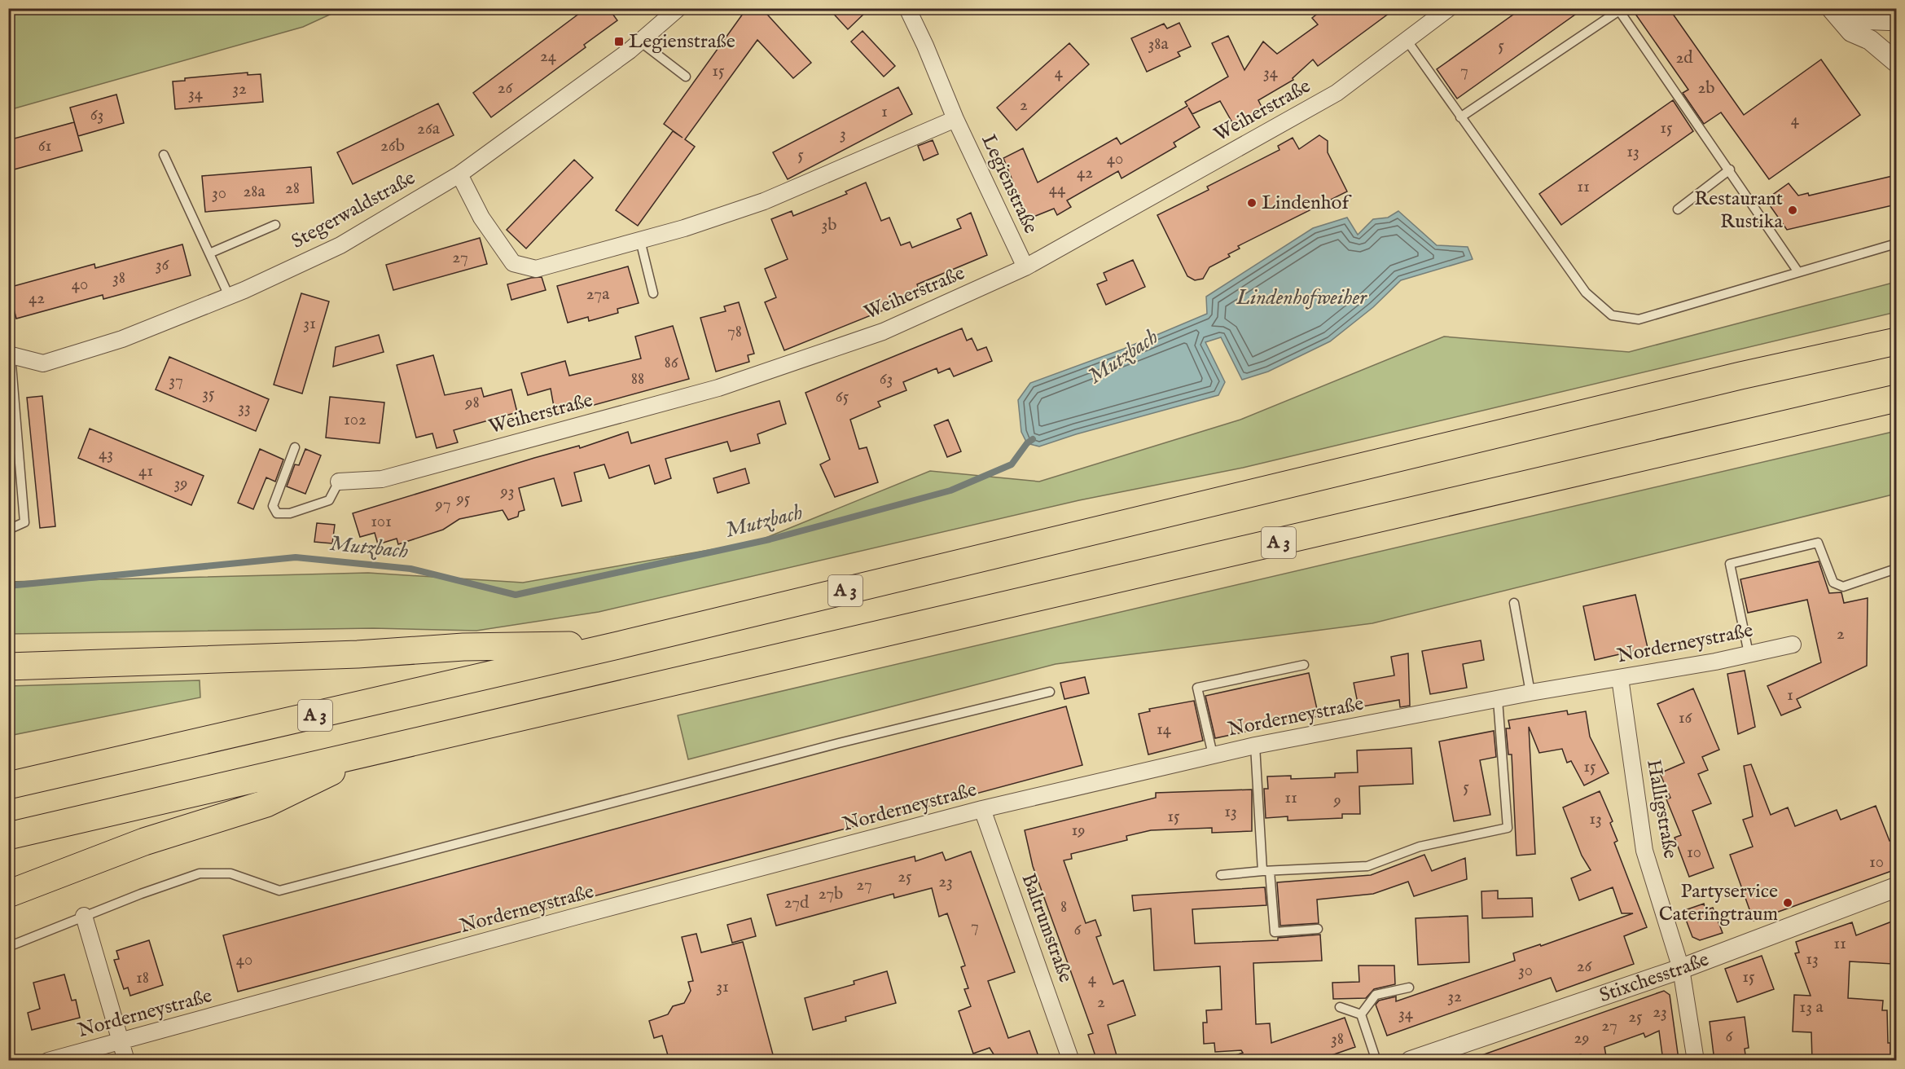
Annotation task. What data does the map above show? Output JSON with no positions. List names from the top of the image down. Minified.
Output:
{"streets":{"highway":["A 3"],"street":["Weiherstraße","Legienstraße","Stegerwaldstraße","Norderneystraße","Halligstraße","Baltrumstraße","Stixchesstraße"]},"crossings":[["Weiherstraße","Legienstraße"],["Norderneystraße","Halligstraße"],["Norderneystraße","Baltrumstraße"],["Halligstraße","Stixchesstraße"]],"water":["Lindenhofweiher","Mutzbach"],"places":{"transit":["Legienstraße"],"other":["Lindenhof","Restaurant Rustika","Partyservice Cateringtraum"]},"house_numbers":["38a","5","24","2d","15","7","4","34","26","2b","32","34","2","1","63","4","15","26a","3","61","26b","13","5","40","42","11","28","44","28a","30","3b","27","36","38","40","27a","42","31","78","86","88","63","37","35","65","98","33","102","43","41","39","93","95","97","101","2","1","16","14","15","5","11","9","13","15","13","19","10","10","25","23","27","27b","27d","8","7","6","11","13","40","26","30","15","18","4","31","32","2","13 a","23","34","25","27","6","29","38"]}
